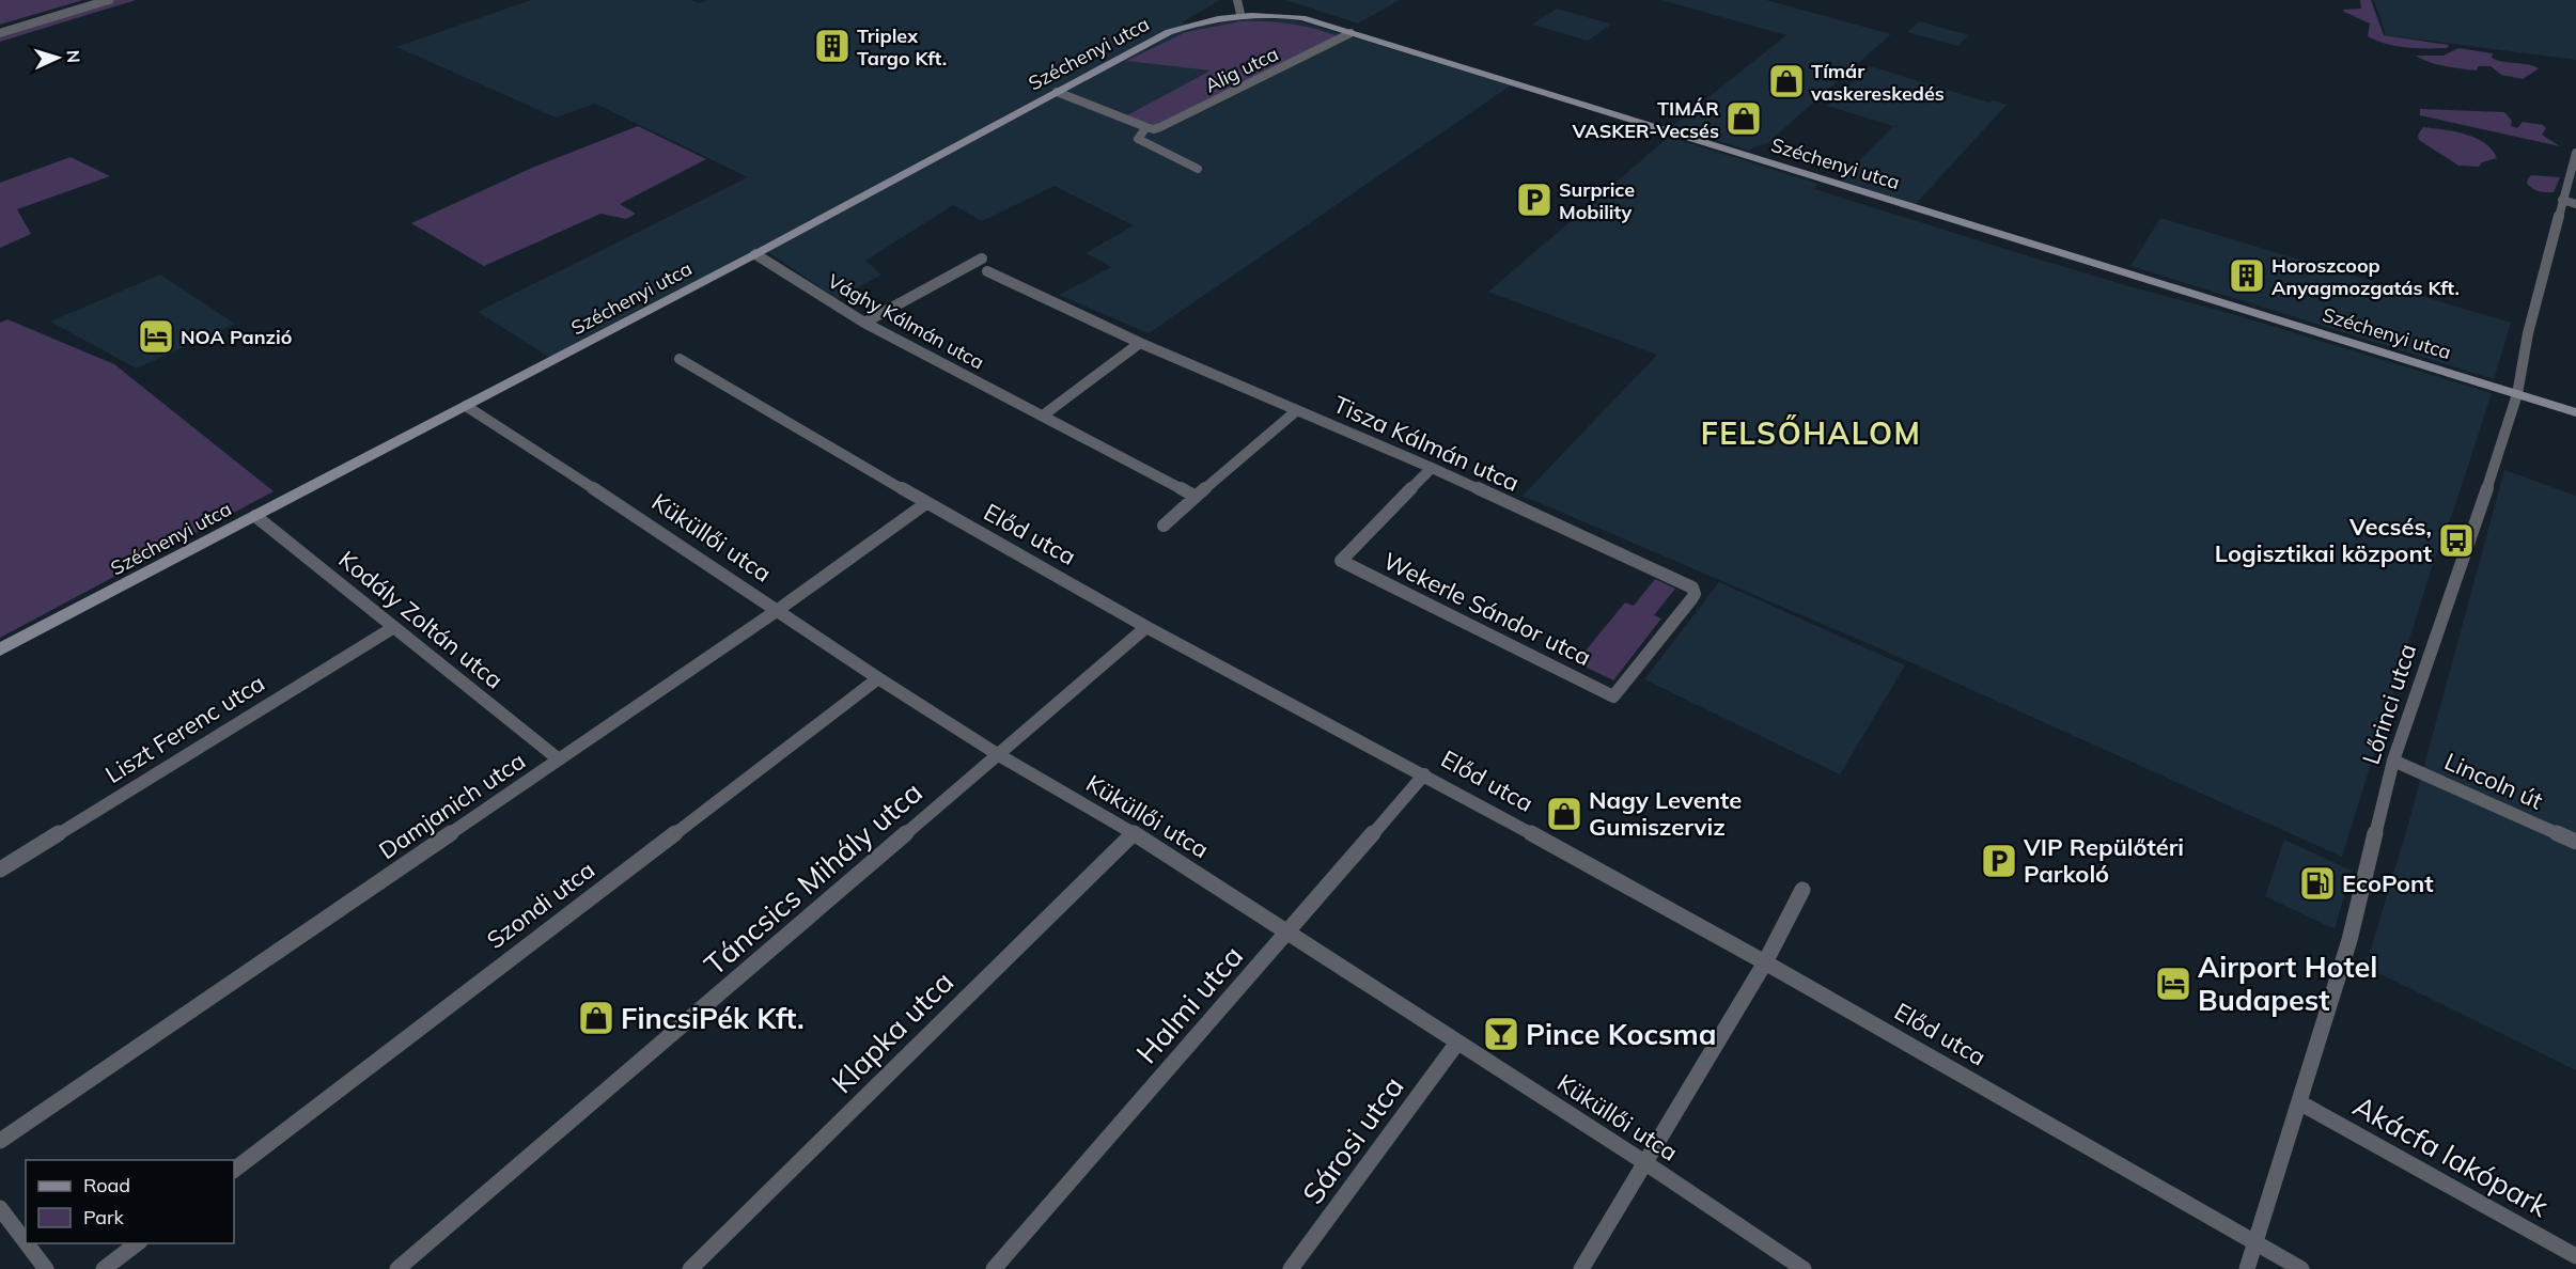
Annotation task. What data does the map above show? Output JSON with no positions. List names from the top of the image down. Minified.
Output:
{"streets":{"street":["Széchenyi utca","Alig utca","Vághy Kálmán utca","Tisza Kálmán utca","Előd utca","Küküllői utca","Wekerle Sándor utca","Kodály Zoltán utca","Lőrinci utca","Liszt Ferenc utca","Lincoln út","Damjanich utca","Táncsics Mihály utca","Szondi utca","Halmi utca","Klapka utca","Sárosi utca","Akácfa lakópark"]},"crossings":[["Széchenyi utca","Alig utca"],["Széchenyi utca","Vághy Kálmán utca"],["Széchenyi utca","Küküllői utca"],["Széchenyi utca","Kodály Zoltán utca"],["Széchenyi utca","Lőrinci utca"],["Tisza Kálmán utca","Wekerle Sándor utca"],["Előd utca","Lőrinci utca"],["Előd utca","Damjanich utca"],["Előd utca","Táncsics Mihály utca"],["Előd utca","Halmi utca"],["Küküllői utca","Damjanich utca"],["Küküllői utca","Táncsics Mihály utca"],["Küküllői utca","Szondi utca"],["Küküllői utca","Halmi utca"],["Küküllői utca","Klapka utca"],["Küküllői utca","Sárosi utca"],["Kodály Zoltán utca","Liszt Ferenc utca"],["Kodály Zoltán utca","Damjanich utca"],["Lőrinci utca","Lincoln út"],["Lőrinci utca","Akácfa lakópark"]],"districts":["FELSŐHALOM"],"places":{"building":["Triplex Targo Kft.","Horoszcoop Anyagmozgatás Kft."],"shop":["Tímár vaskereskedés","TIMÁR VASKER-Vecsés","Nagy Levente Gumiszerviz","FincsiPék Kft."],"parking":["Surprice Mobility","VIP Repülőtéri Parkoló"],"hotel":["NOA Panzió","Airport Hotel Budapest"],"bus stop":["Vecsés, Logisztikai központ"],"fuel station":["EcoPont"],"bar":["Pince Kocsma"]},"legend":["Road","Park"],"north":"right"}
